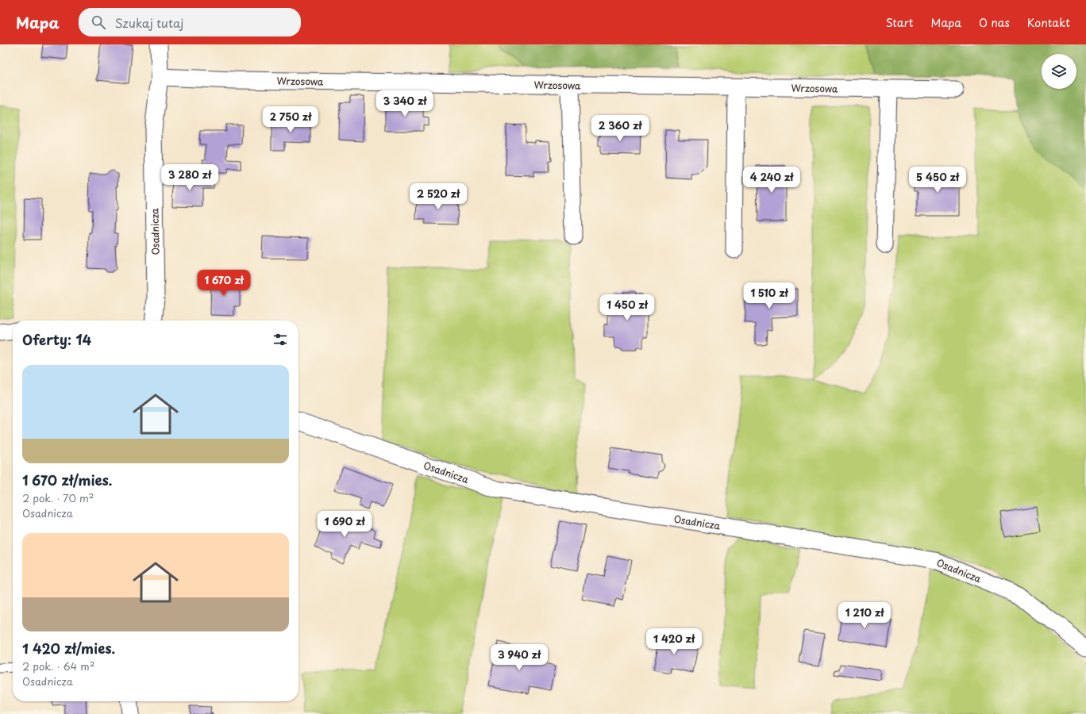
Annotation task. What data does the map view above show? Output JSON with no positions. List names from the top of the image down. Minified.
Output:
{"streets":{"street":["Wrzosowa","Osadnicza"]},"crossings":[["Wrzosowa","Osadnicza"]],"page":{"header":"Mapa","search":"Szukaj tutaj","nav":["Start","Mapa","O nas","Kontakt"],"price":["3 340 zł","2 750 zł","2 360 zł","3 280 zł","4 240 zł","5 450 zł","2 520 zł","1 670 zł","1 510 zł","1 450 zł","1 690 zł","1 210 zł","1 420 zł","3 940 zł"],"heading":"Oferty: 14","list":[{"name":"1 670 zł/mies.","note":"2 pok. · 70 m² · Osadnicza"},{"name":"1 420 zł/mies.","note":"2 pok. · 64 m² · Osadnicza"}]}}
